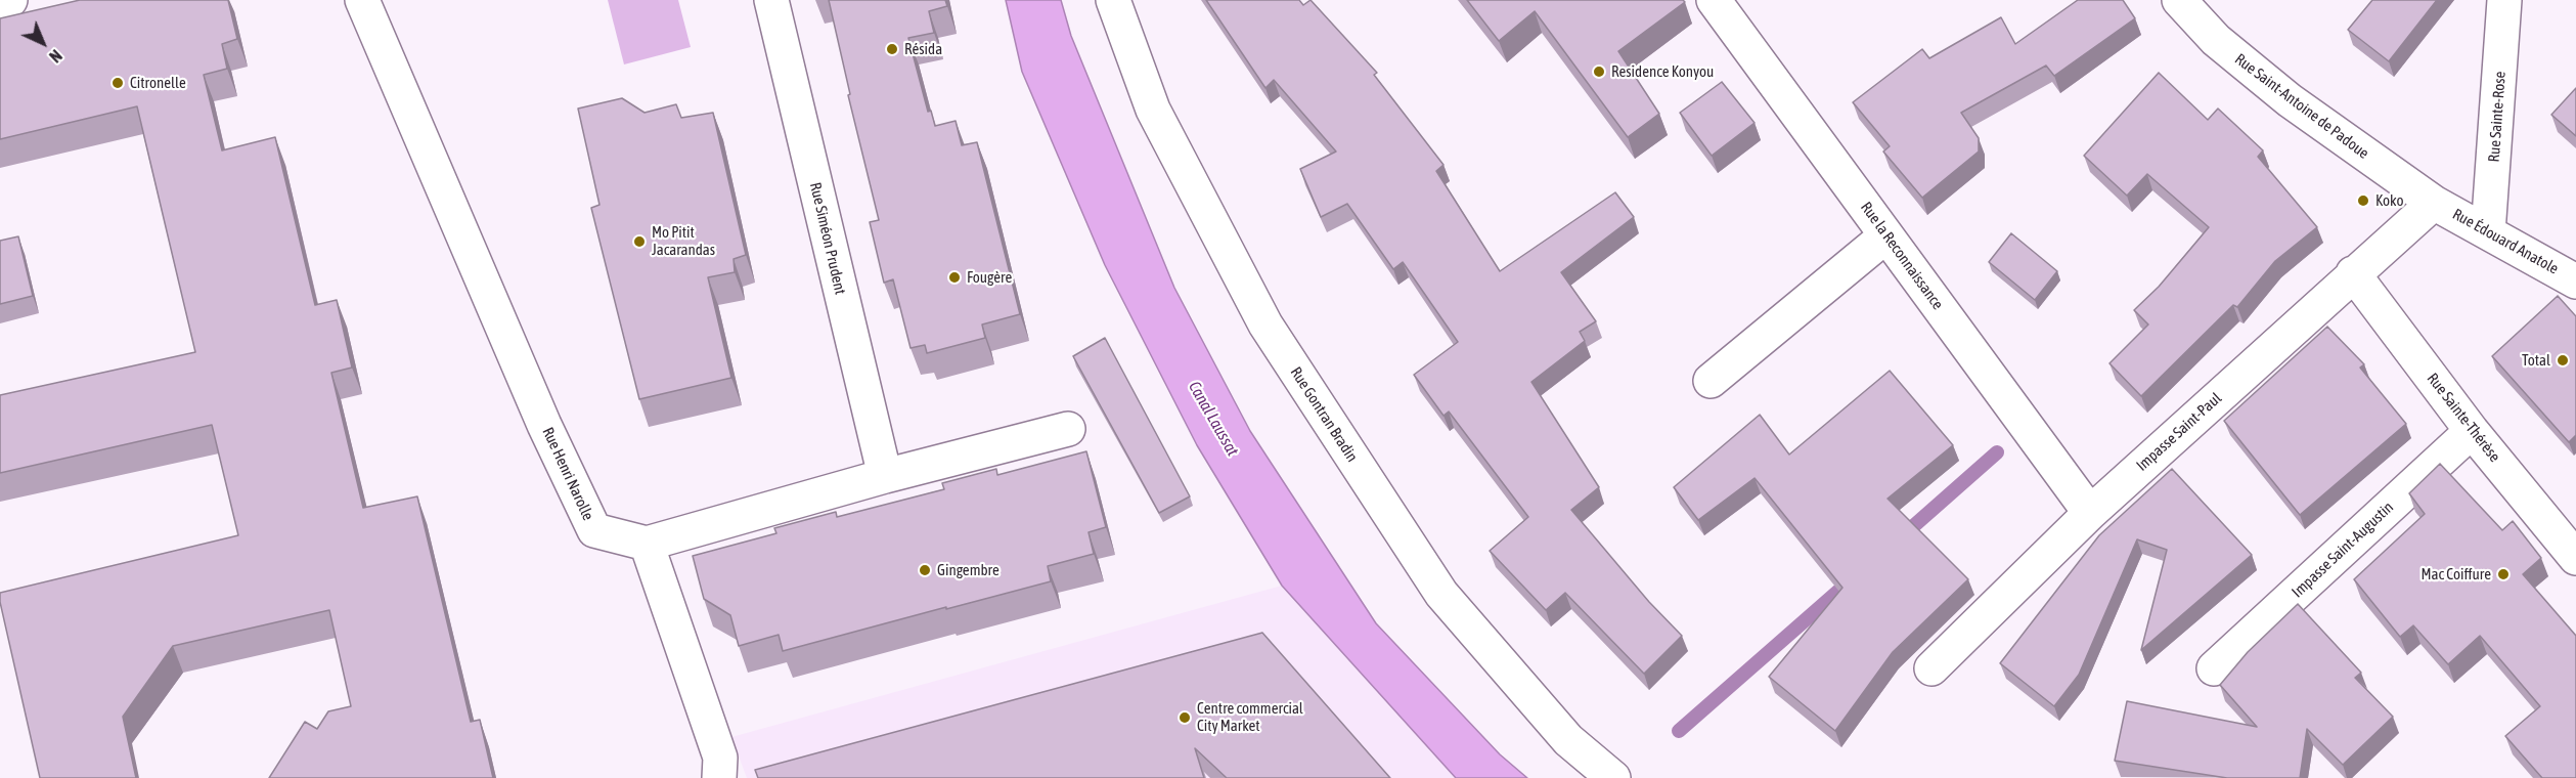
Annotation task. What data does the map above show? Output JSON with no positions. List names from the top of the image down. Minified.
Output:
{"streets":{"street":["Rue Saint-Antoine de Padoue","Rue Sainte-Rose","Rue Siméon Prudent","Rue Édouard Anatole","Rue la Reconnaissance","Rue Gontran Bradin","Rue Sainte-Thérèse","Impasse Saint-Paul","Rue Henri Narolle","Impasse Saint-Augustin"]},"crossings":[["Rue Saint-Antoine de Padoue","Rue Édouard Anatole"],["Rue Saint-Antoine de Padoue","Impasse Saint-Paul"],["Rue Sainte-Rose","Rue Édouard Anatole"],["Rue Édouard Anatole","Impasse Saint-Paul"],["Rue la Reconnaissance","Impasse Saint-Paul"],["Rue Sainte-Thérèse","Impasse Saint-Paul"],["Rue Sainte-Thérèse","Impasse Saint-Augustin"]],"water":["Canal Laussat"],"places":["Résida","Residence Konyou","Citronelle","Koko","Mo Pitit Jacarandas","Fougère","Total","Gingembre","Mac Coiffure","Centre commercial City Market"],"north":"bottom right"}
